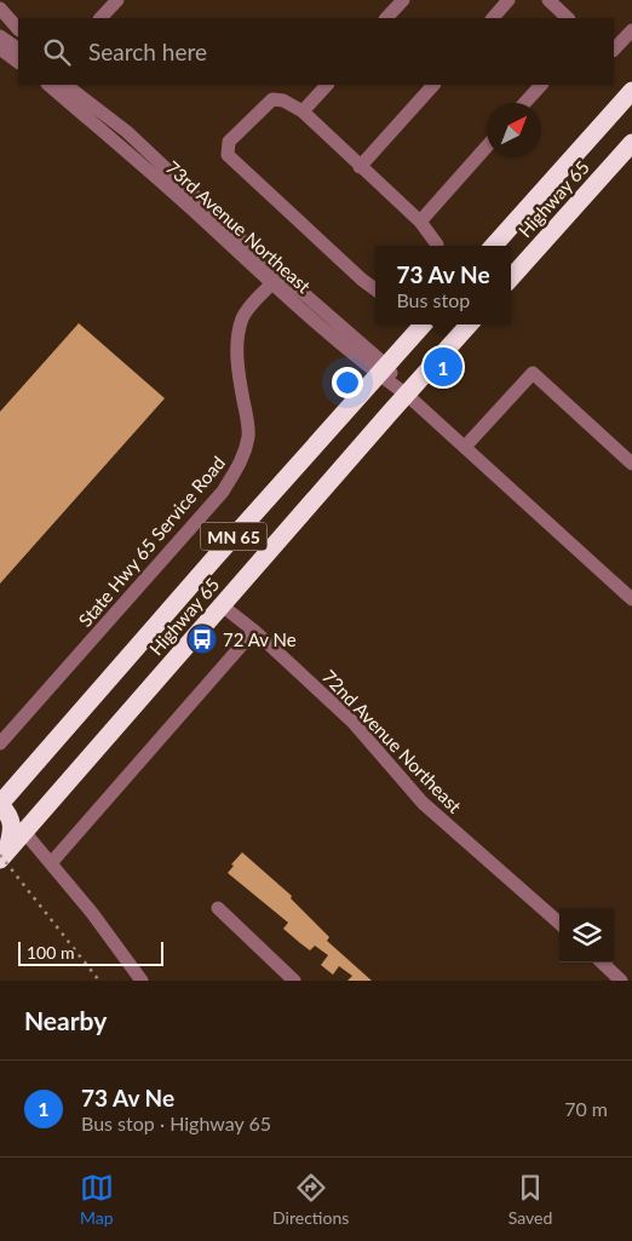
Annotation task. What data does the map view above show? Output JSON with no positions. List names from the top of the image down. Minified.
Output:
{"streets":{"highway":["Highway 65","MN 65"],"street":["73rd Avenue Northeast","State Hwy 65 Service Road","72nd Avenue Northeast"]},"crossings":[["Highway 65","73rd Avenue Northeast"],["Highway 65","72nd Avenue Northeast"],["73rd Avenue Northeast","State Hwy 65 Service Road"]],"places":{"bus stop":["72 Av Ne"]},"scale_bar":"100 m","north":"top right","page":{"search":"Search here","popup":["73 Av Ne","Bus stop"],"pins":"1","scale":"100 m","heading":"Nearby","list":[{"mark":"1","name":"73 Av Ne","note":"Bus stop · Highway 65","value":"70 m"}],"nav":["Map","Directions","Saved"]}}
